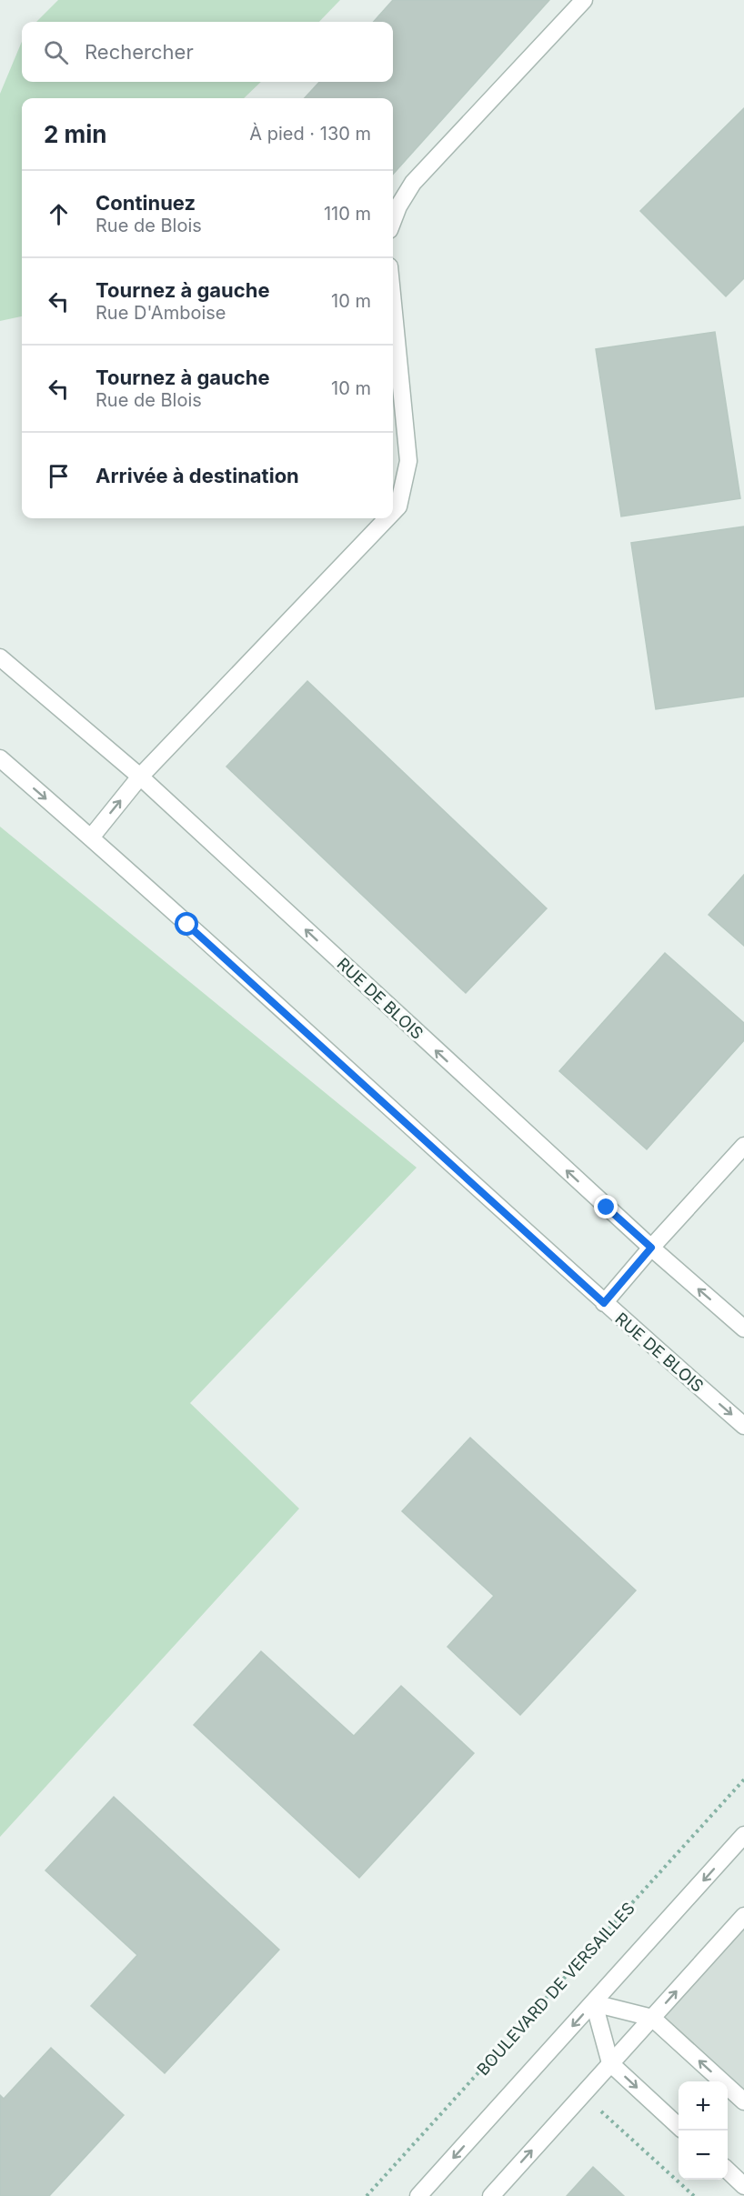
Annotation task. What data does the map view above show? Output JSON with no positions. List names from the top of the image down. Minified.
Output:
{"streets":{"street":["RUE DE BLOIS"],"path":["BOULEVARD DE VERSAILLES"]},"page":{"search":"Rechercher","heading":["2 min","À pied · 130 m"],"list":[["Continuez","Rue de Blois","110 m"],["Tournez à gauche","Rue D'Amboise","10 m"],["Tournez à gauche","Rue de Blois","10 m"],"Arrivée à destination"],"map_buttons":["+","−"]}}
